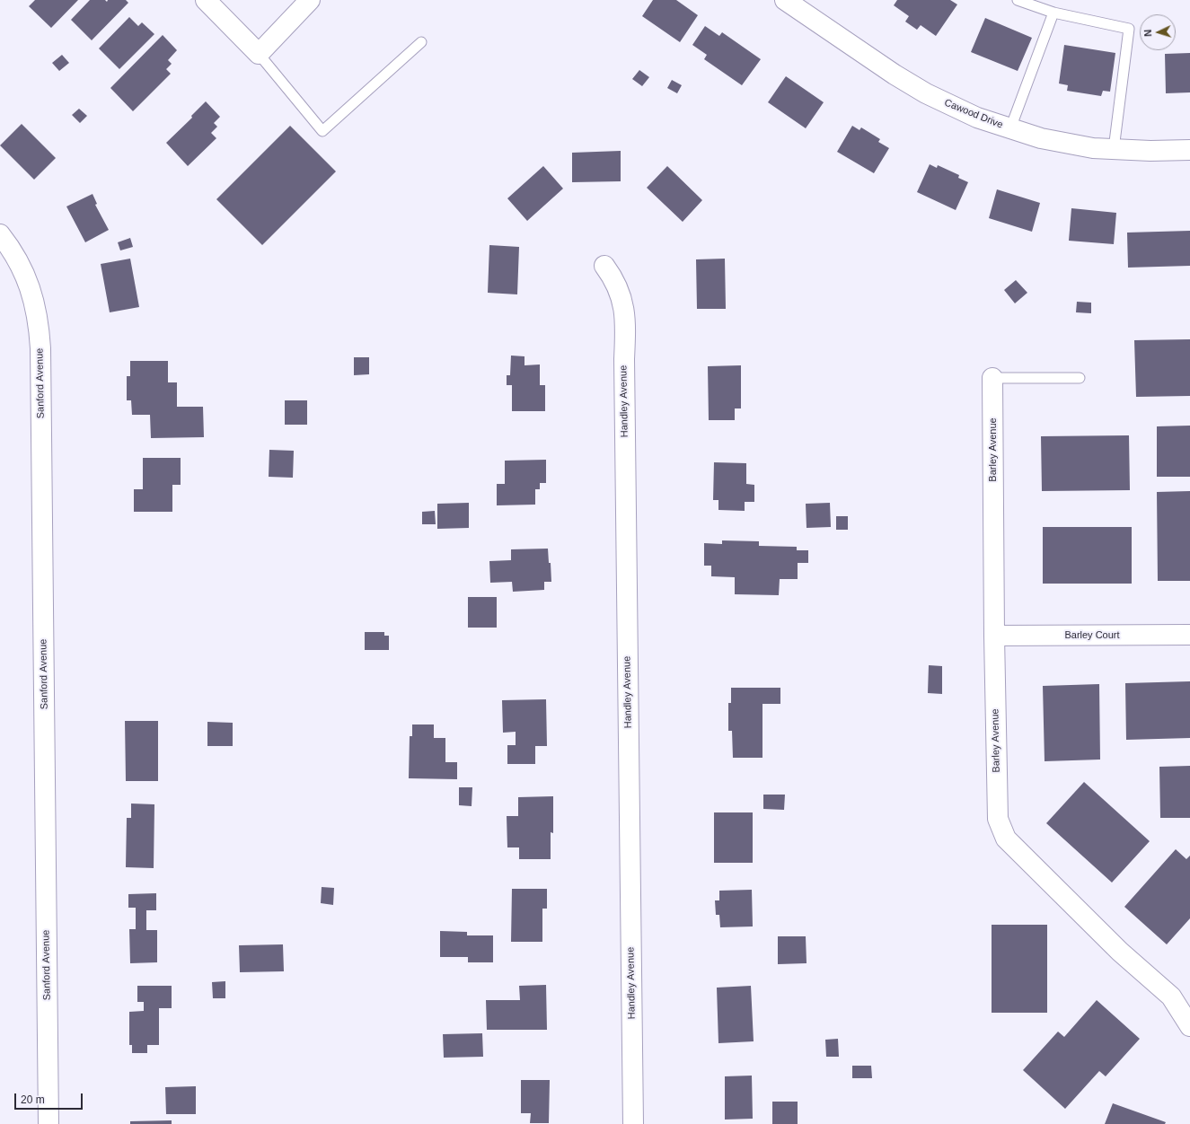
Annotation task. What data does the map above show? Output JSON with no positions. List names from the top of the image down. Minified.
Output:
{"streets":{"street":["Cawood Drive","Sanford Avenue","Handley Avenue","Barley Avenue","Barley Court"]},"crossings":[["Barley Avenue","Barley Court"]],"scale_bar":"20 m","north":"left"}
